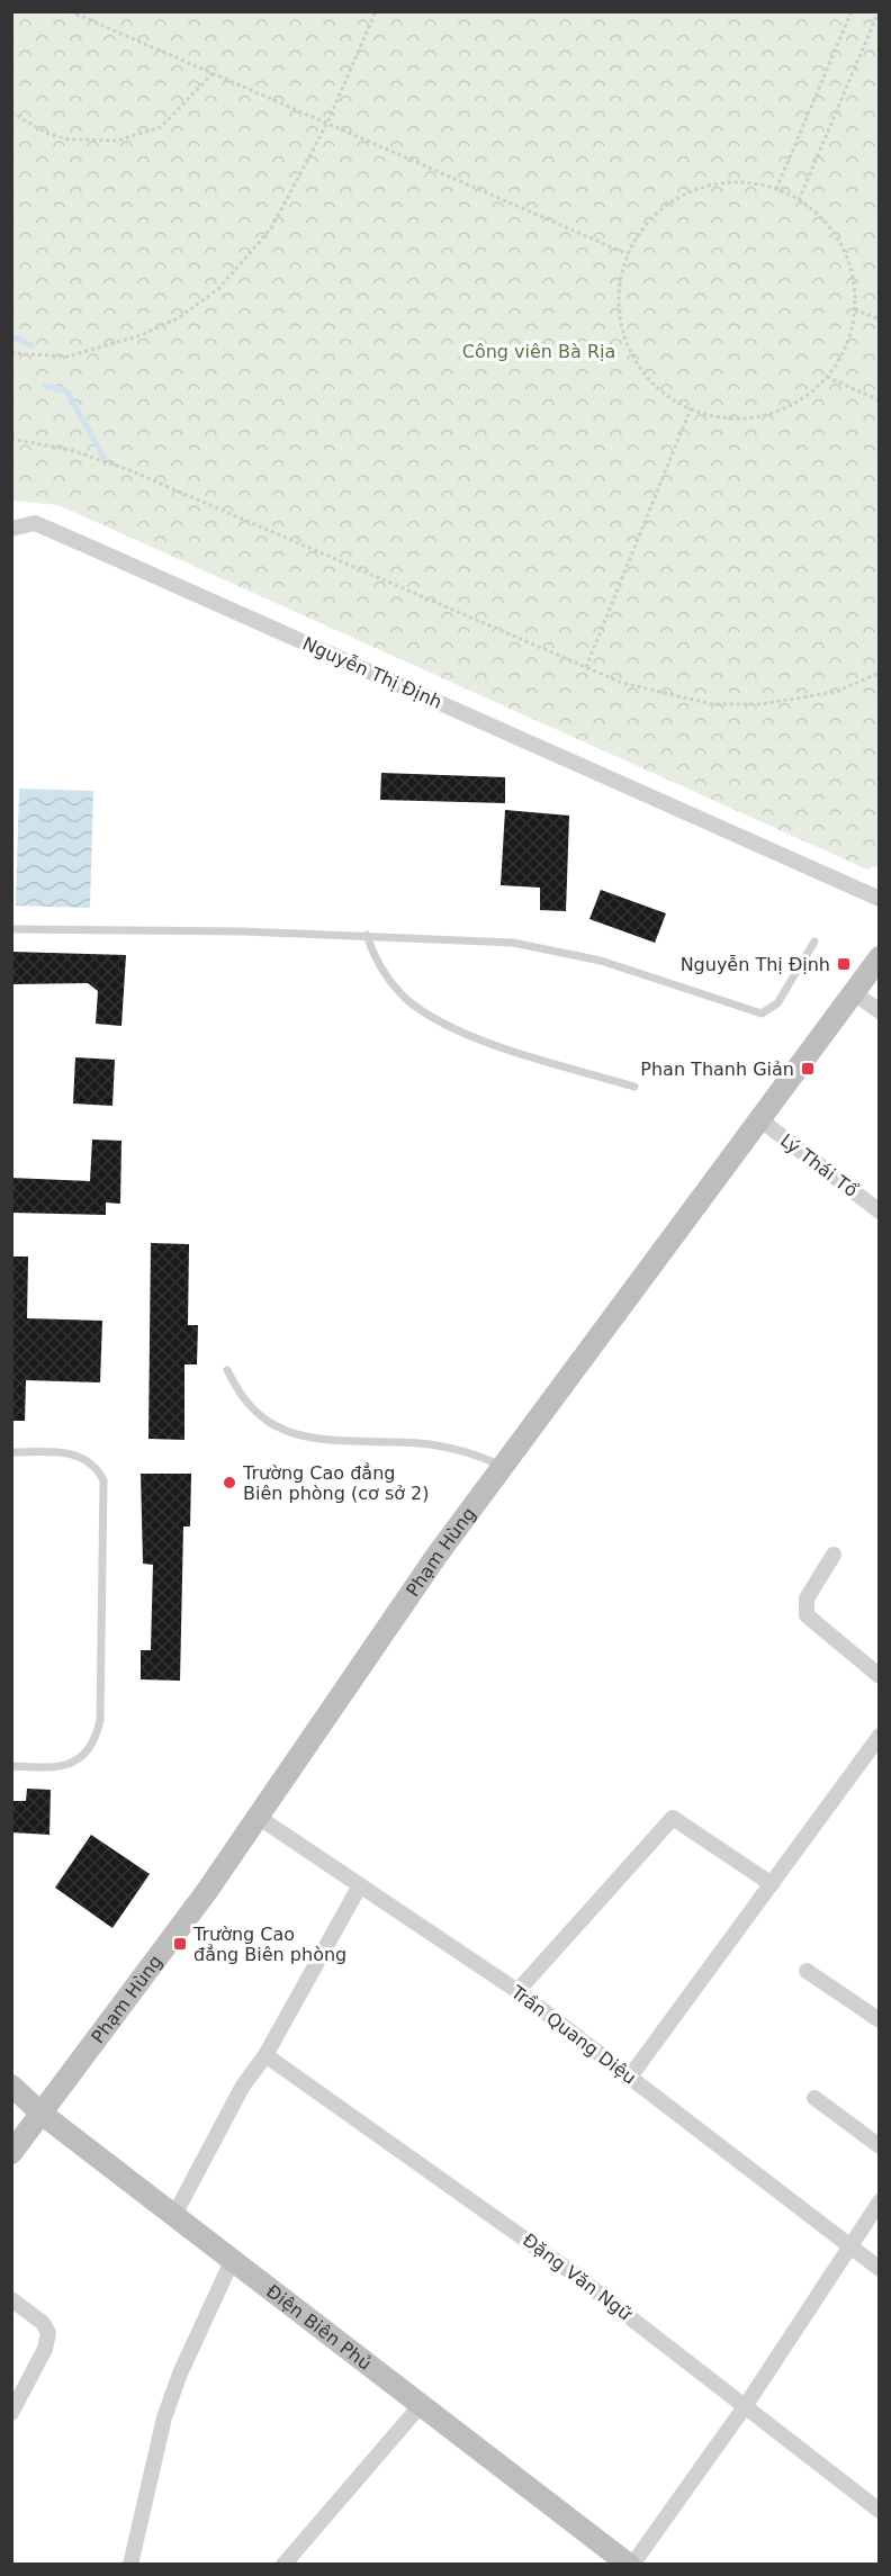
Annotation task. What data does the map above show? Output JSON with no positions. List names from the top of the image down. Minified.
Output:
{"streets":{"street":["Nguyễn Thị Định","Lý Thái Tổ","Phạm Hùng","Trần Quang Diệu","Đặng Văn Ngữ","Điện Biên Phủ"]},"crossings":[["Lý Thái Tổ","Phạm Hùng"],["Phạm Hùng","Trần Quang Diệu"],["Phạm Hùng","Điện Biên Phủ"]],"parks":["Công viên Bà Rịa"],"places":{"transit":["Nguyễn Thị Định","Phan Thanh Giản","Trường Cao đẳng Biên phòng"],"other":["Trường Cao đẳng Biên phòng (cơ sở 2)"]}}
